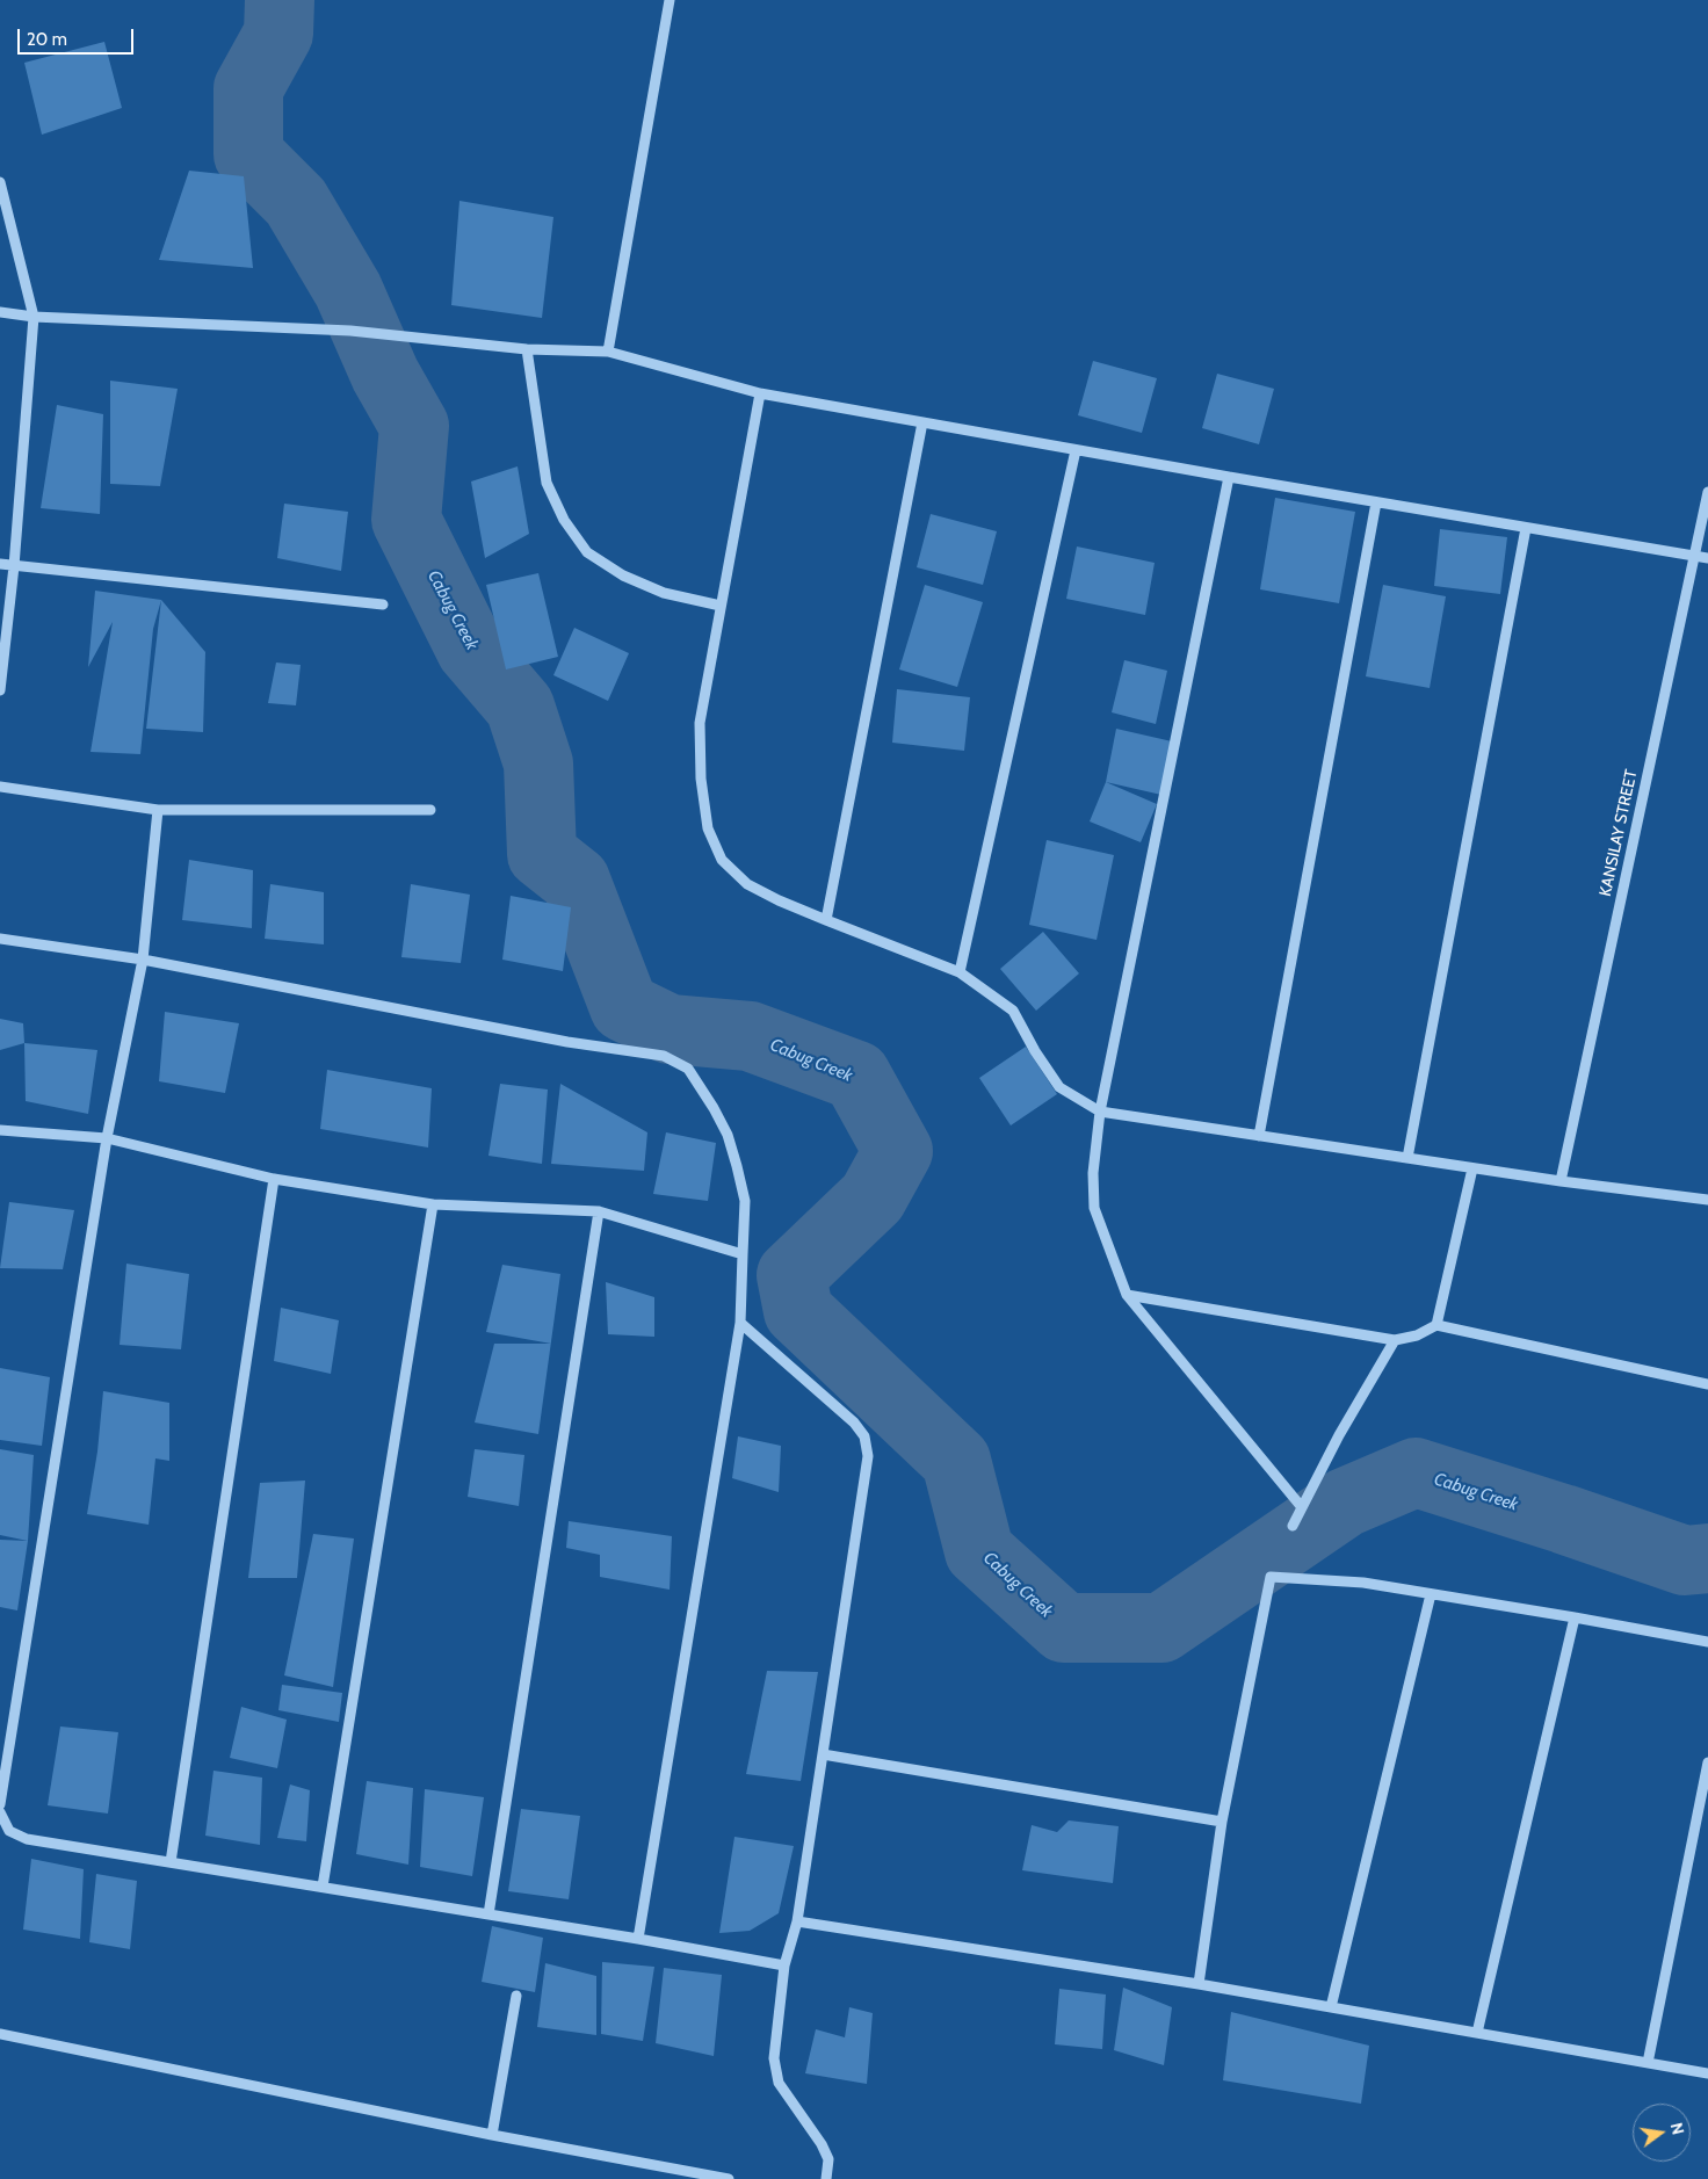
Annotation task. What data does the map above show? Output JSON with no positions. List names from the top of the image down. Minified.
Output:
{"streets":{"street":["KANSILAY STREET"]},"water":["Cabug Creek"],"scale_bar":"20 m","north":"right"}
